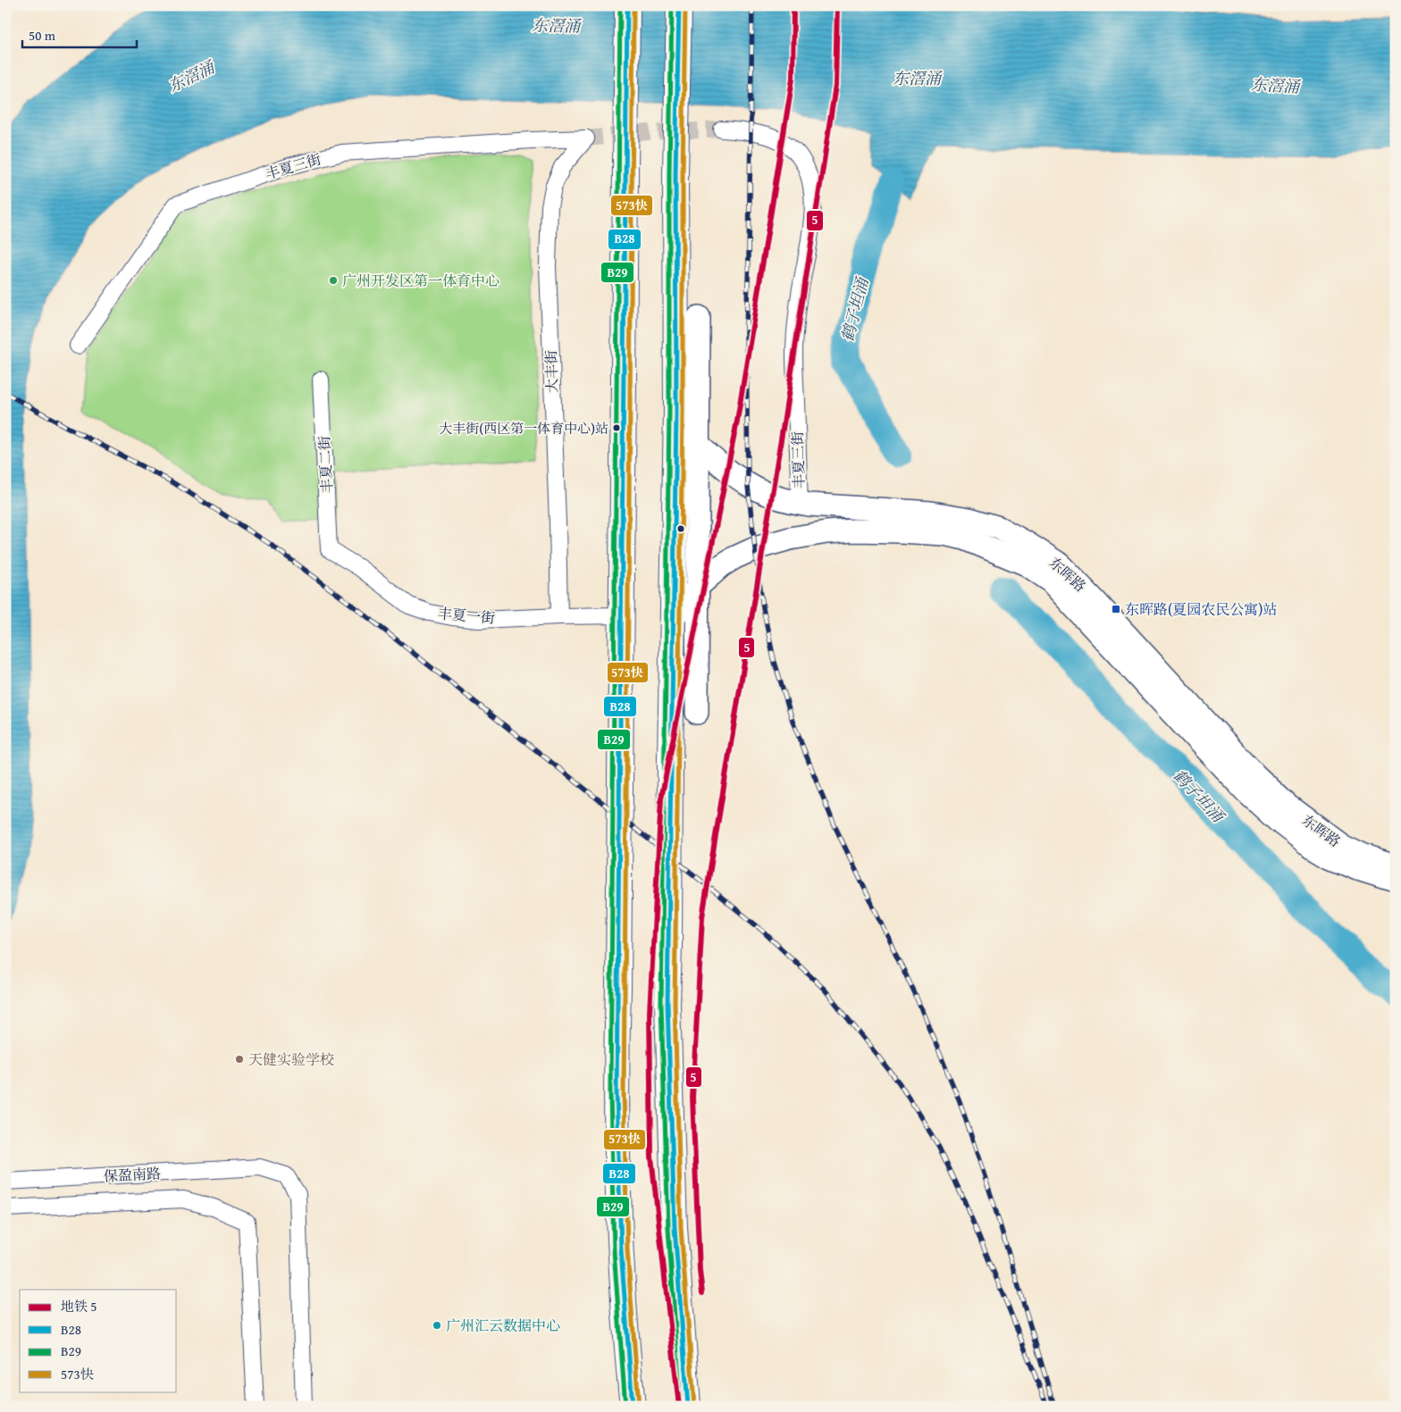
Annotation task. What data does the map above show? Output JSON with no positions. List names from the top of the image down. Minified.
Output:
{"streets":{"street":["丰夏三街","大丰街","丰夏二街","东晖路","丰夏一街","保盈南路"]},"crossings":[["丰夏三街","大丰街"],["丰夏三街","东晖路"],["大丰街","丰夏一街"],["丰夏二街","丰夏一街"]],"water":["东滘涌","鹤子坦涌"],"places":{"other":["广州开发区第一体育中心","大丰街(西区第一体育中心)站","天健实验学校","广州汇云数据中心"],"transit":["东晖路(夏园农民公寓)站"]},"lines":["metro line 5","transit line B28","transit line B29","transit line 573快"],"legend":["地铁 5","B28","B29","573快"],"scale_bar":"50 m"}
